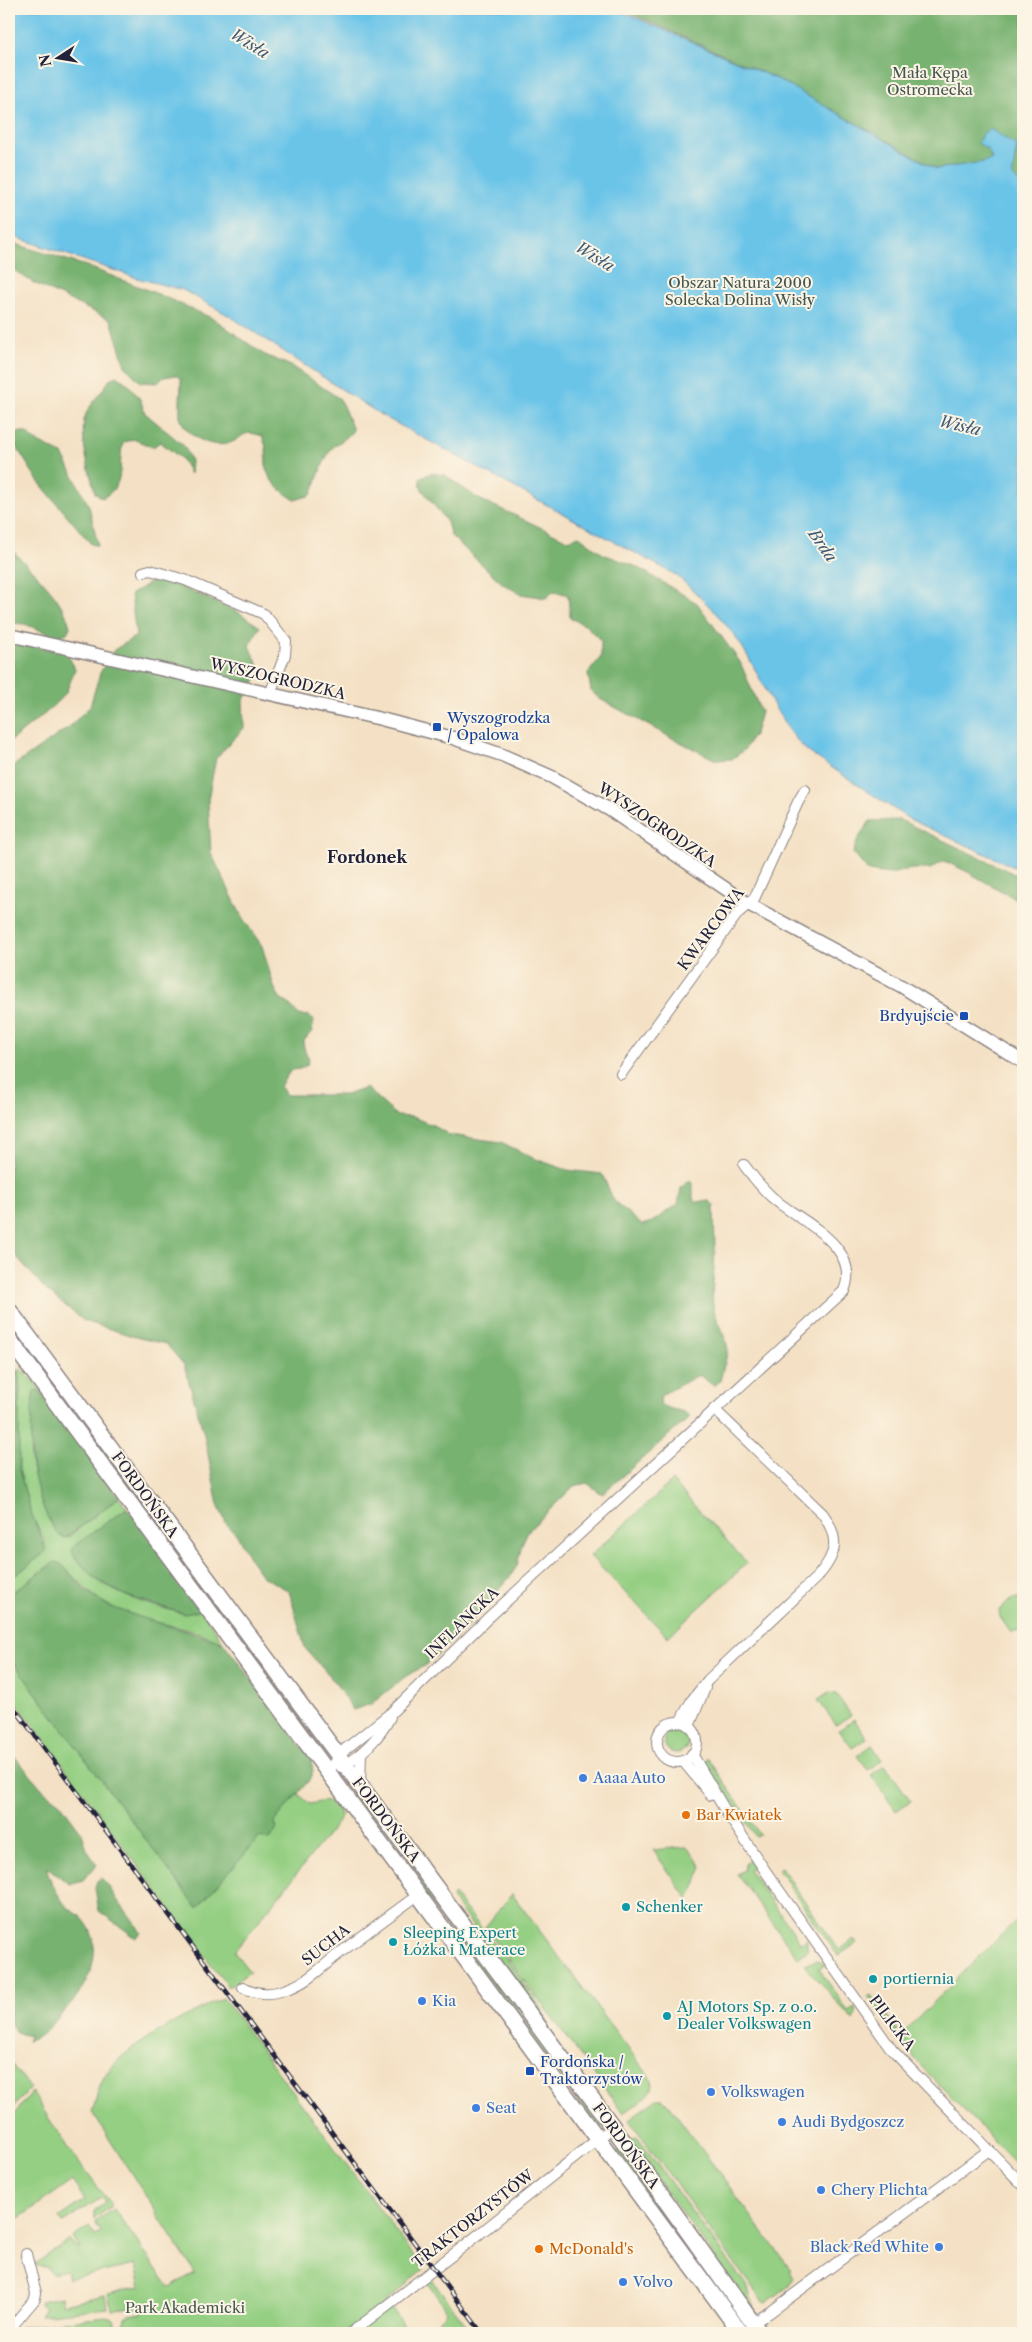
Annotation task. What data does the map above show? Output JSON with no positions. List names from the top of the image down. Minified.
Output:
{"streets":{"main road":["FORDOŃSKA"],"street":["WYSZOGRODZKA","KWARCOWA","INFLANCKA","SUCHA","PILICKA","TRAKTORZYSTÓW"]},"crossings":[["WYSZOGRODZKA","KWARCOWA"],["FORDOŃSKA","INFLANCKA"],["FORDOŃSKA","SUCHA"],["FORDOŃSKA","TRAKTORZYSTÓW"]],"districts":["Fordonek"],"water":["Wisła","Brda"],"parks":["Mała Kępa Ostromecka","Obszar Natura 2000 Solecka Dolina Wisły","Park Akademicki"],"places":{"transit":["Wyszogrodzka / Opalowa","Brdyujście","Fordońska / Traktorzystów"],"other":["Aaaa Auto","Bar Kwiatek","Schenker","Sleeping Expert Łóżka i Materace","portiernia","Kia","AJ Motors Sp. z o.o. Dealer Volkswagen","Volkswagen","Seat","Audi Bydgoszcz","Chery Plichta","Black Red White","McDonald's","Volvo"]},"north":"left"}
